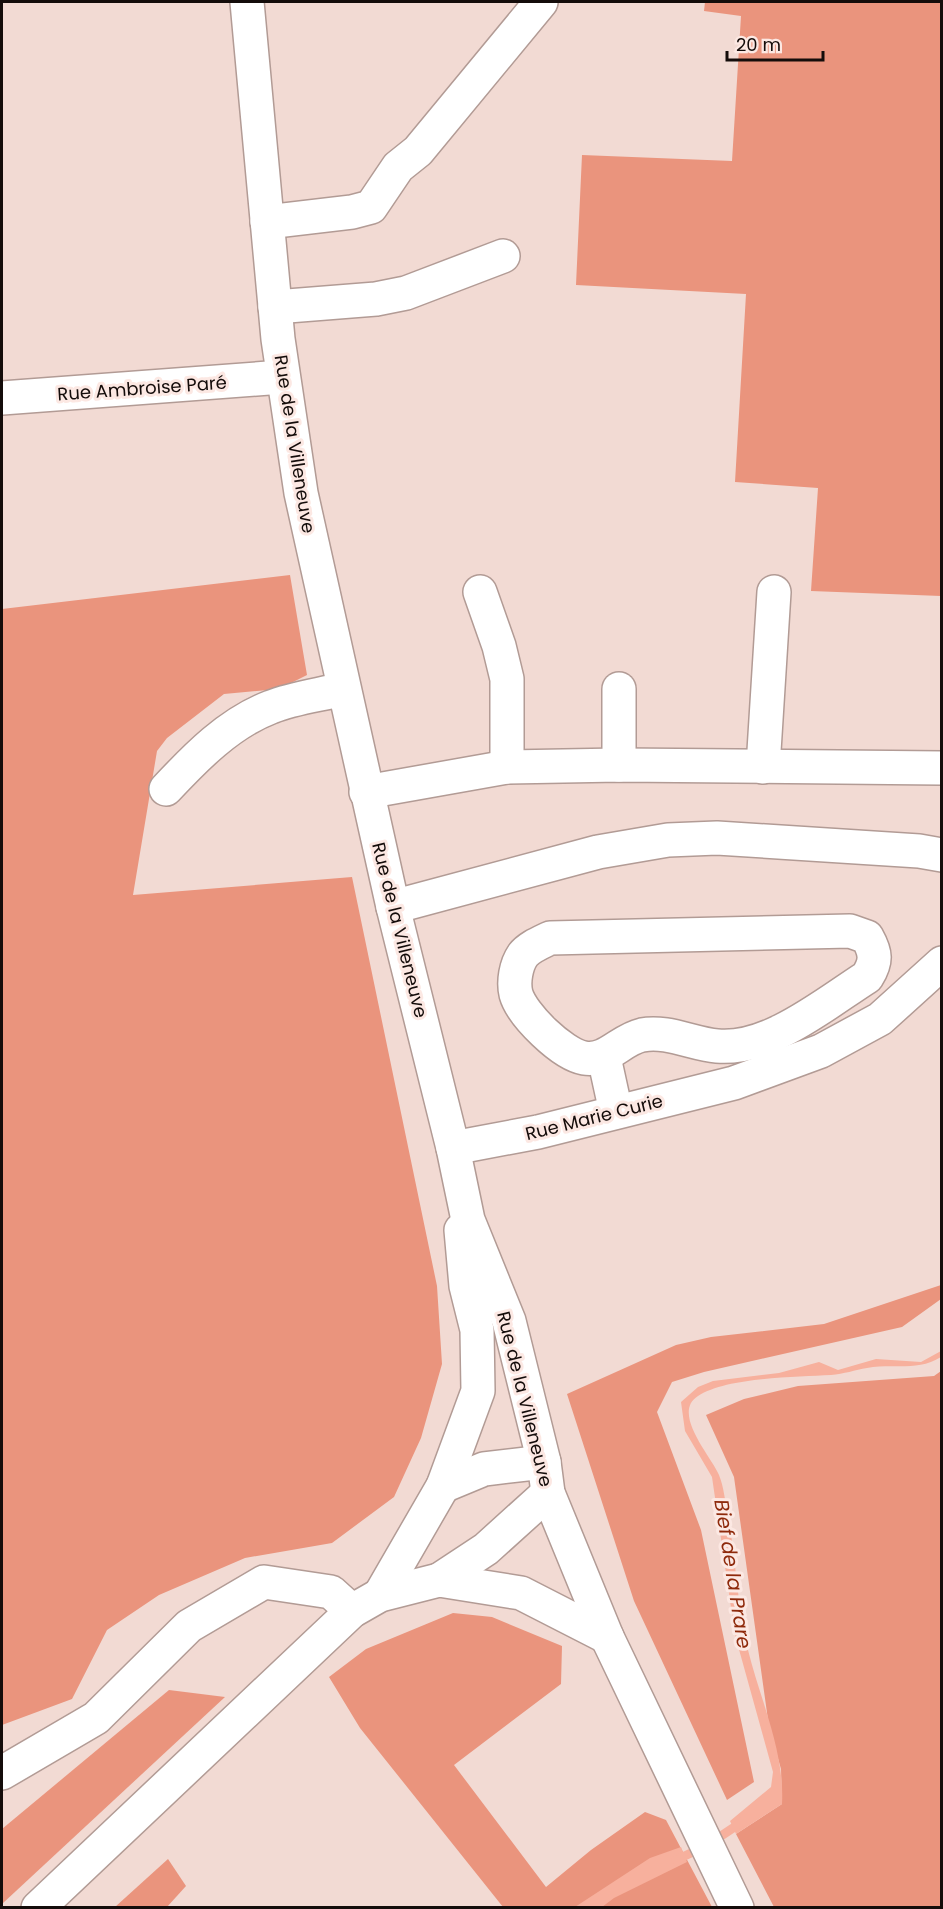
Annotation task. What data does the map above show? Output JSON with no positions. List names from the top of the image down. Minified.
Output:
{"streets":{"main road":["Rue Ambroise Paré","Rue de la Villeneuve","Rue Marie Curie"]},"crossings":[["Rue Ambroise Paré","Rue de la Villeneuve"],["Rue de la Villeneuve","Rue Marie Curie"]],"water":["Bief de la Prare"],"scale_bar":"20 m"}
